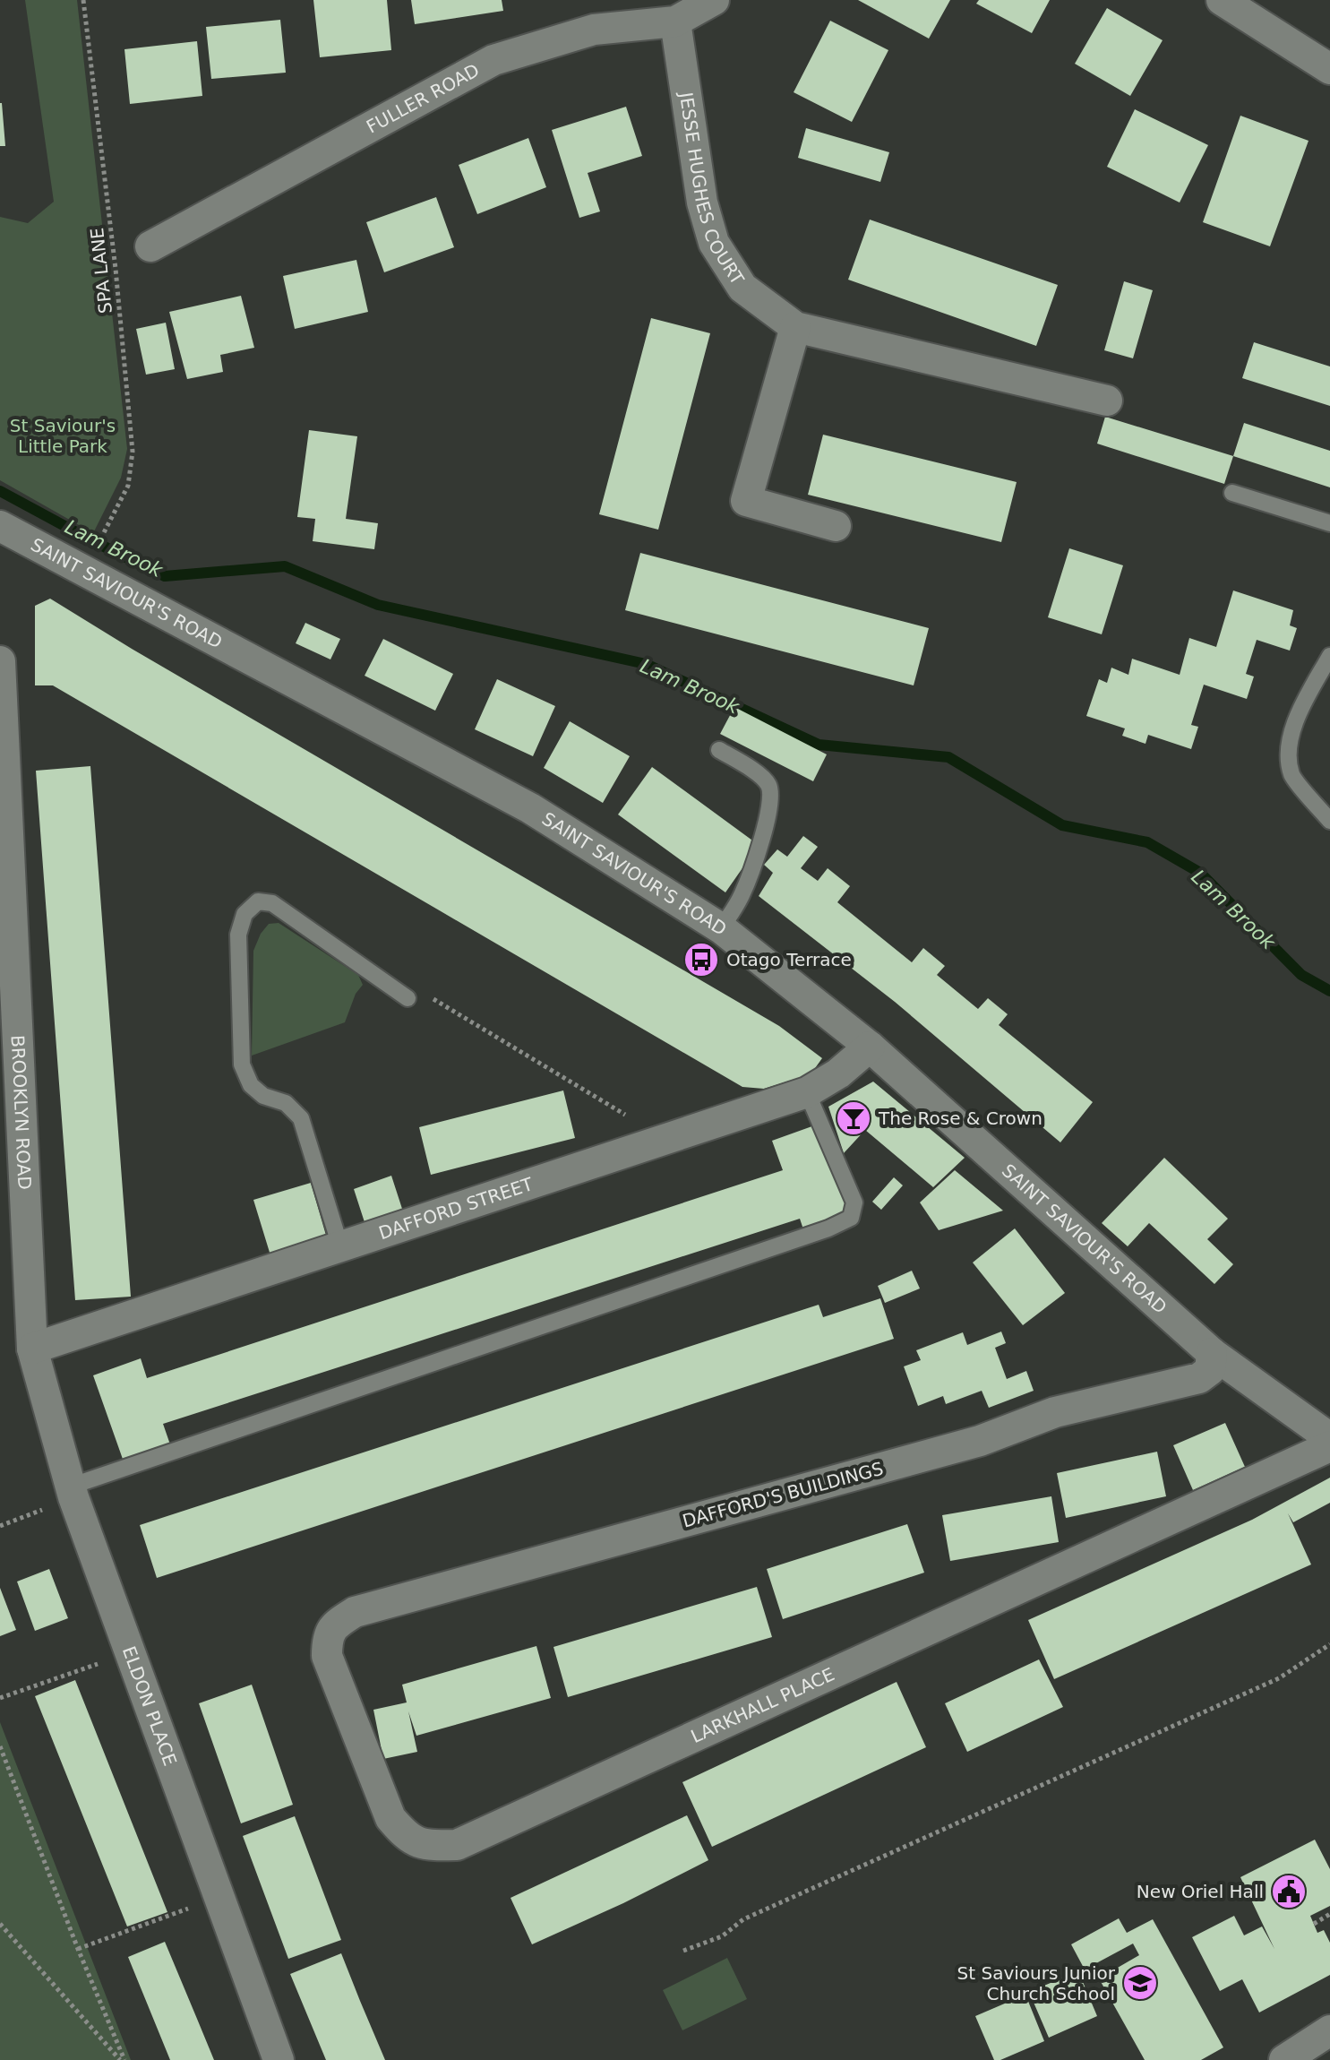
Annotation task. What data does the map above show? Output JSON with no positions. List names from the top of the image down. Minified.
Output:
{"streets":{"street":["FULLER ROAD","JESSE HUGHES COURT","SAINT SAVIOUR'S ROAD","BROOKLYN ROAD","DAFFORD STREET","DAFFORD'S BUILDINGS","LARKHALL PLACE","ELDON PLACE"],"path":["SPA LANE"]},"crossings":[["FULLER ROAD","JESSE HUGHES COURT"],["SAINT SAVIOUR'S ROAD","DAFFORD STREET"],["SAINT SAVIOUR'S ROAD","DAFFORD'S BUILDINGS"],["BROOKLYN ROAD","DAFFORD STREET"],["BROOKLYN ROAD","ELDON PLACE"],["DAFFORD STREET","ELDON PLACE"],["DAFFORD'S BUILDINGS","LARKHALL PLACE"]],"water":["Lam Brook"],"parks":["St Saviour's Little Park"],"places":{"bus stop":["Otago Terrace"],"bar":["The Rose & Crown"],"public building":["New Oriel Hall"],"school or university":["St Saviours Junior Church School"]}}
